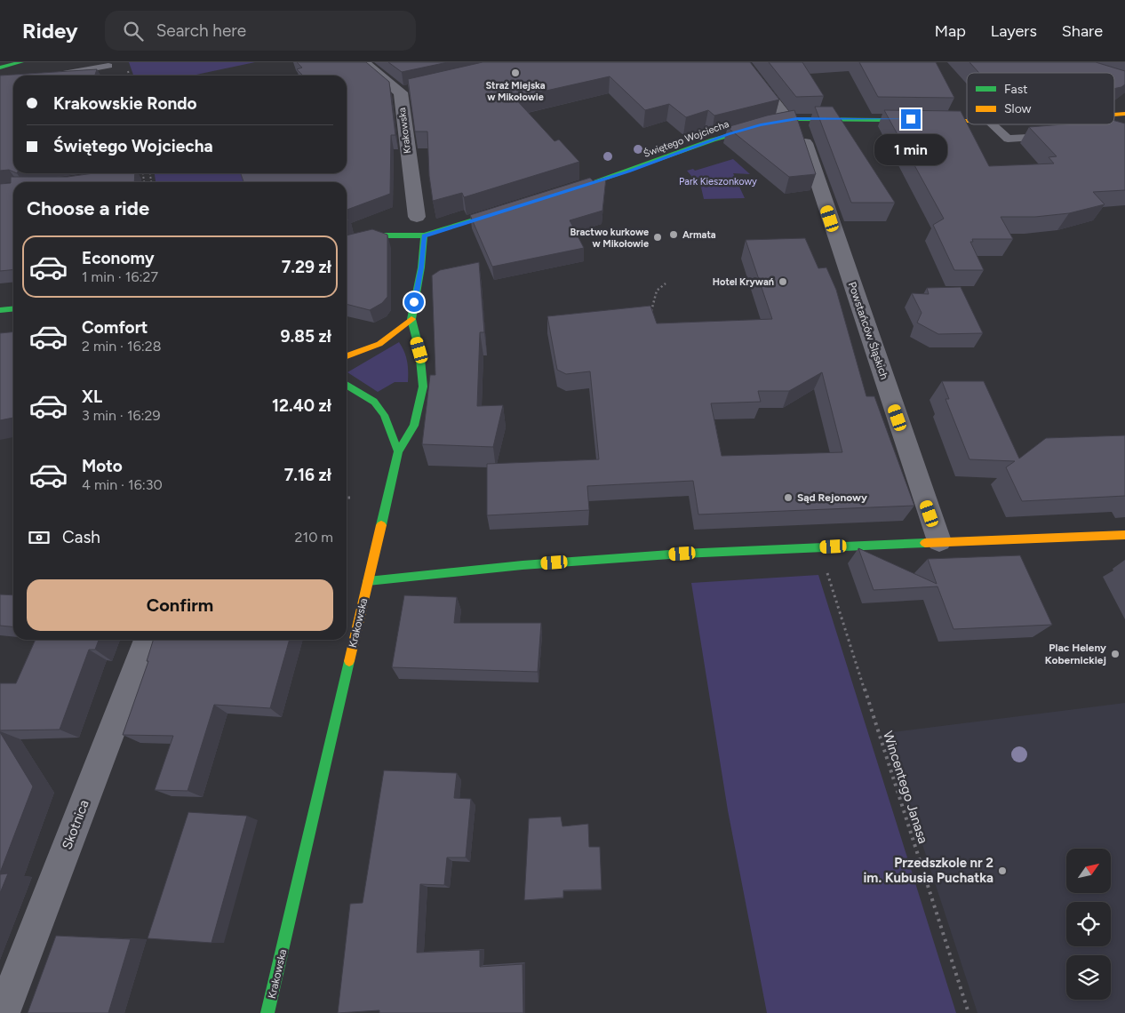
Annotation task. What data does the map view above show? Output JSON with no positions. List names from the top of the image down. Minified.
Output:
{"streets":{"street":["Krakowska","Świętego Wojciecha","Powstańców Śląskich","Skotnica"],"path":["Wincentego Janasa"]},"crossings":[["Świętego Wojciecha","Powstańców Śląskich"]],"parks":["Park Kieszonkowy"],"places":["Straż Miejska w Mikołowie","Armata","Bractwo kurkowe w Mikołowie","Hotel Krywań","Sąd Rejonowy","Plac Heleny Kobernickiej","Przedszkole nr 2 im. Kubusia Puchatka"],"legend":["Fast","Slow"],"north":"top right","page":{"header":"Ridey","search":"Search here","nav":["Map","Layers","Share"],"banner":["Krakowskie Rondo","Świętego Wojciecha"],"bubble":"1 min","heading":"Choose a ride","list":[{"name":"Economy","note":"1 min · 16:27","value":"7.29 zł"},{"name":"Comfort","note":"2 min · 16:28","value":"9.85 zł"},{"name":"XL","note":"3 min · 16:29","value":"12.40 zł"},{"name":"Moto","note":"4 min · 16:30","value":"7.16 zł"}],"pay":["Cash","210 m"],"buttons":"Confirm"}}
